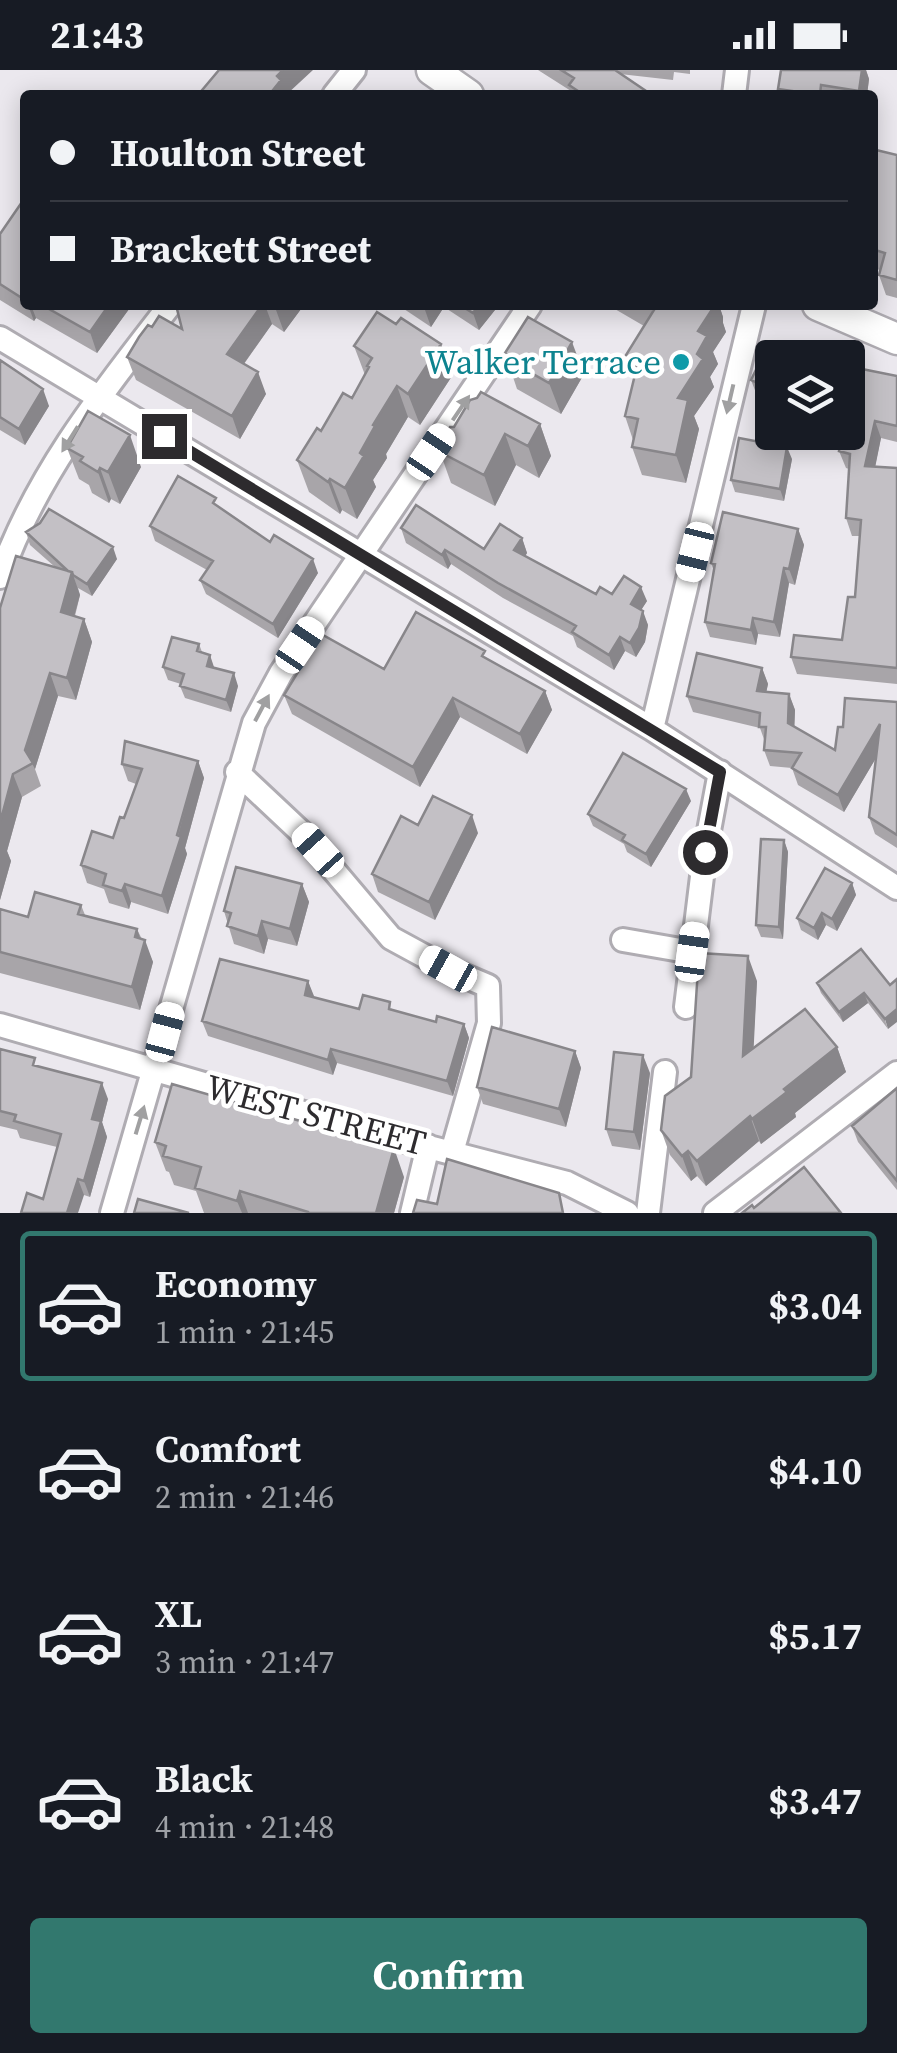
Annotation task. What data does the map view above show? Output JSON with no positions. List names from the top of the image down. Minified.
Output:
{"streets":{"street":["WEST STREET"]},"places":["Walker Terrace"],"page":{"status":"21:43","banner":["Houlton Street","Brackett Street"],"list":[{"name":"Economy","note":"1 min · 21:45","value":"$3.04"},{"name":"Comfort","note":"2 min · 21:46","value":"$4.10"},{"name":"XL","note":"3 min · 21:47","value":"$5.17"},{"name":"Black","note":"4 min · 21:48","value":"$3.47"}],"buttons":"Confirm"}}
